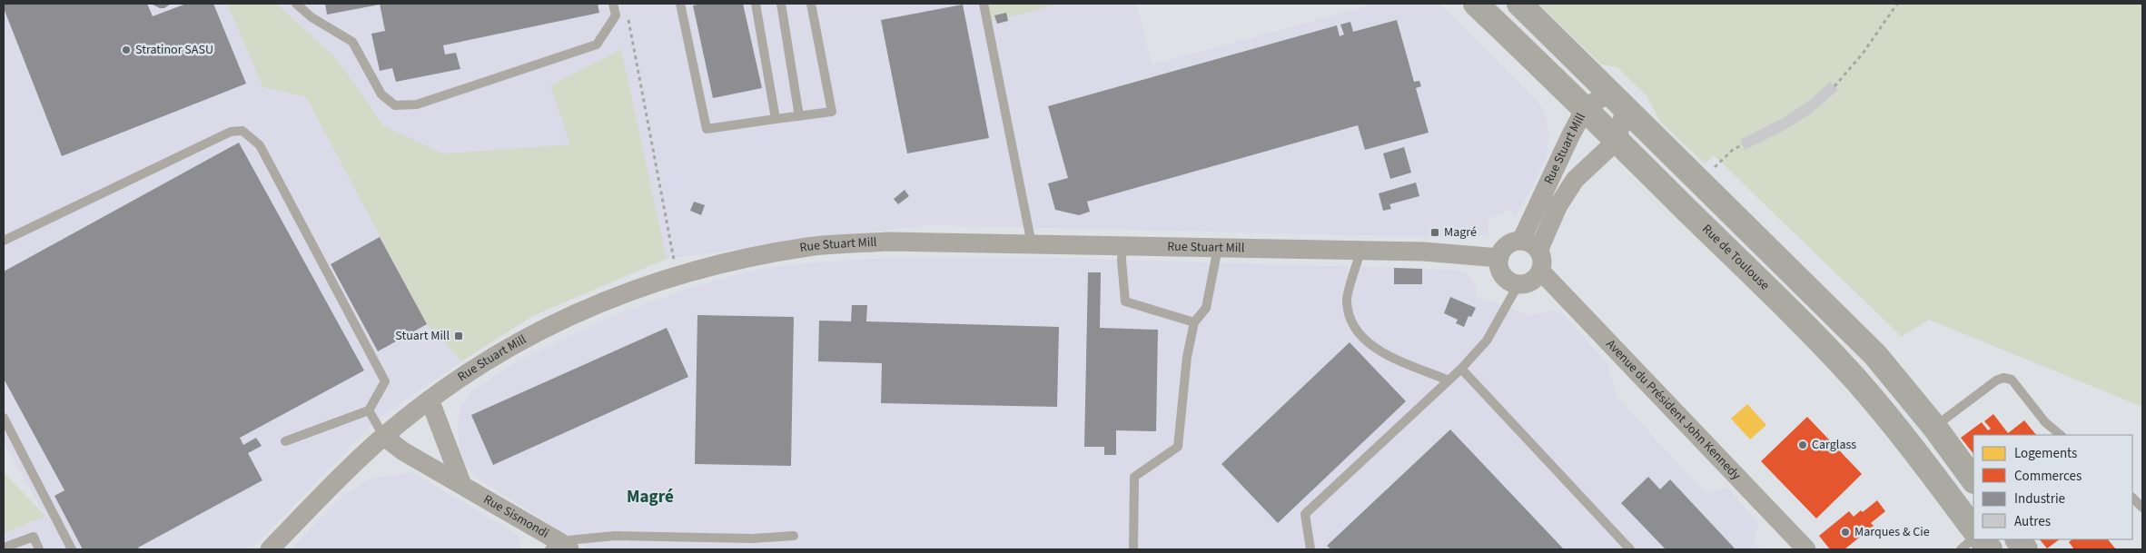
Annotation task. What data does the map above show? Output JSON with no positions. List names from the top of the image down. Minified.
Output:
{"streets":{"main road":["Rue de Toulouse"],"street":["Rue Stuart Mill","Avenue du Président John Kennedy","Rue Sismondi"]},"crossings":[["Rue Stuart Mill","Rue de Toulouse"],["Rue Stuart Mill","Avenue du Président John Kennedy"],["Rue Stuart Mill","Rue Sismondi"]],"districts":["Magré"],"places":{"other":["Stratinor SASU","Carglass","Marques & Cie"],"transit":["Magré","Stuart Mill"]},"legend":["Logements","Commerces","Industrie","Autres"]}
